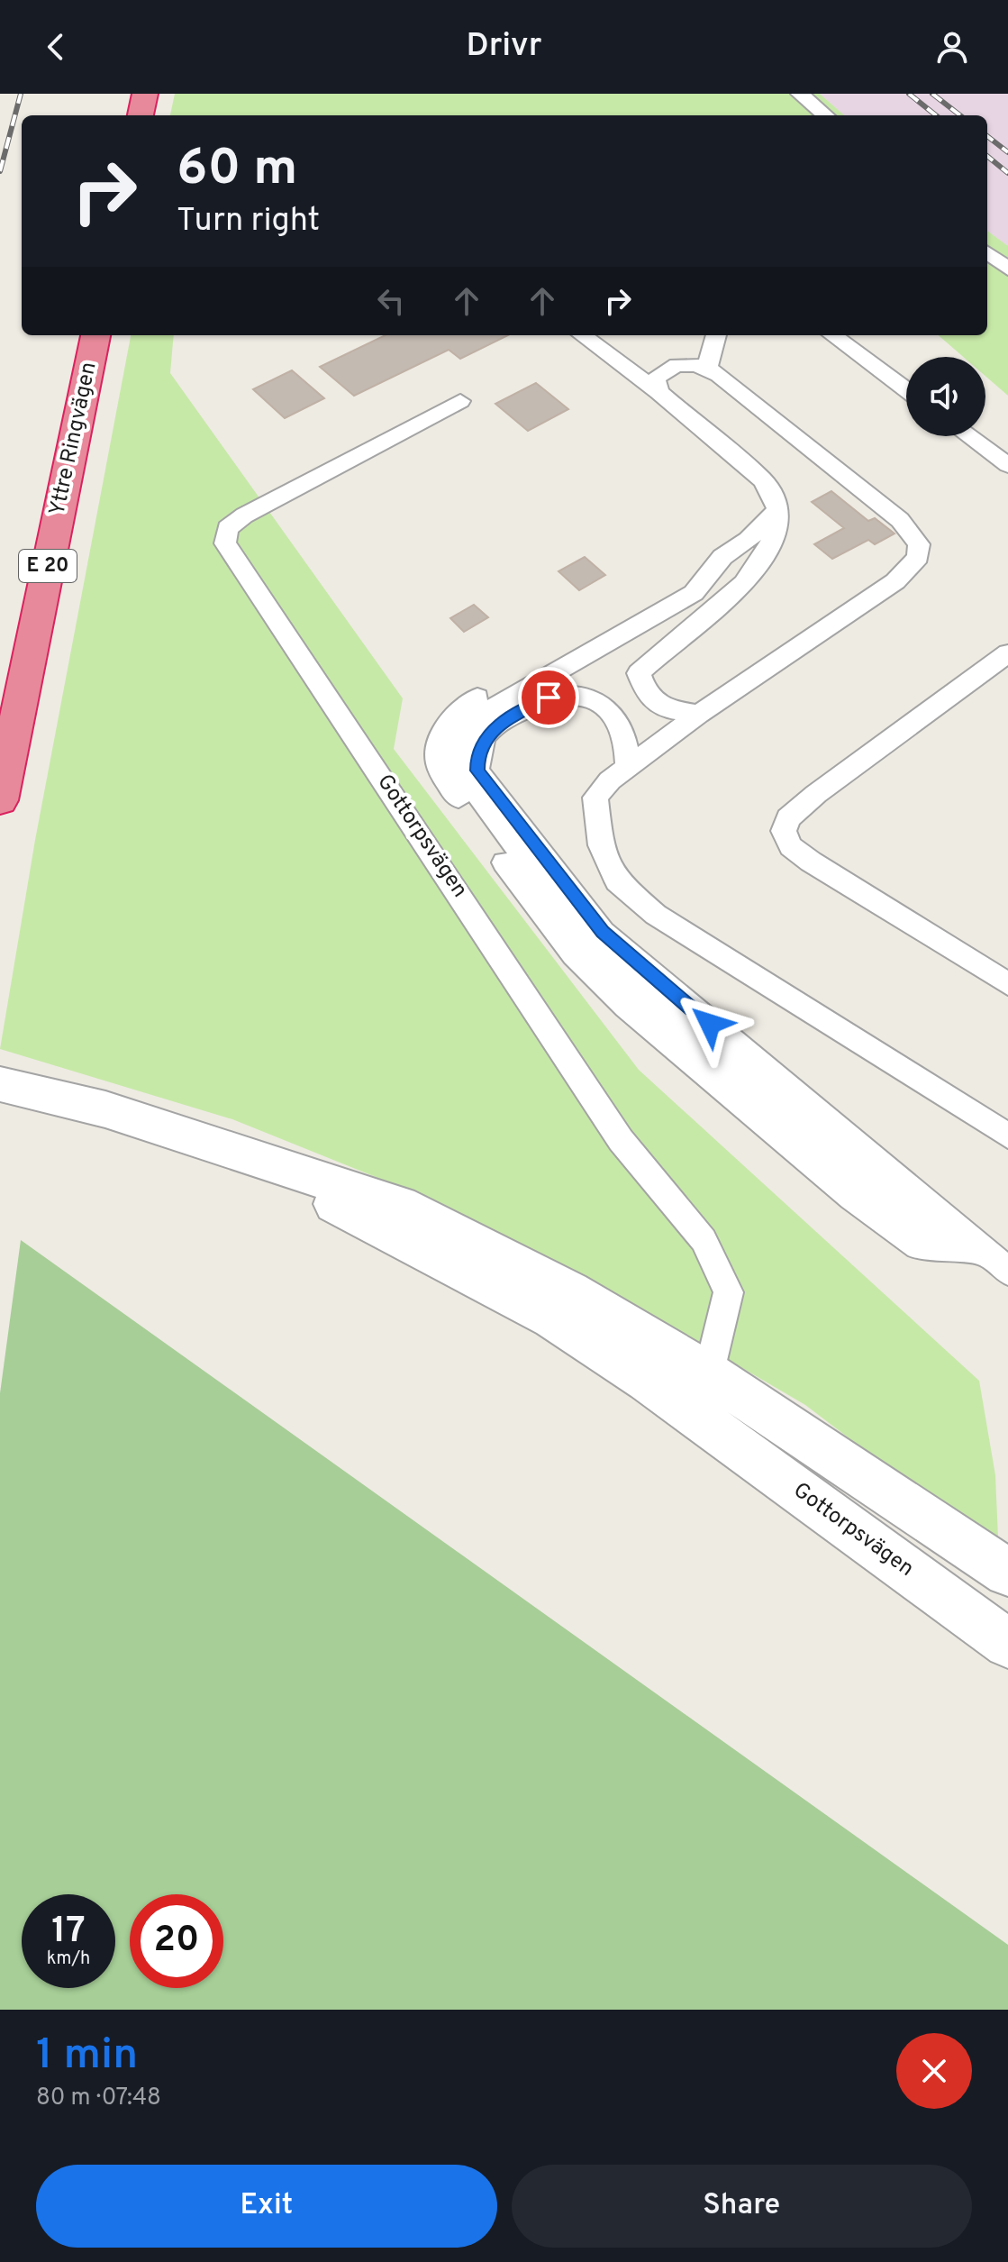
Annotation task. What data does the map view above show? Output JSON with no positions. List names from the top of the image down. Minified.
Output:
{"streets":{"highway":["Yttre Ringvägen","E 20"],"street":["Gottorpsvägen"]},"page":{"header":"Drivr","turn":["60 m","Turn right"],"speed":"17 km/h","limit":"20","heading":["1 min","80 m · 07:48"],"buttons":["Exit","Share"]}}
